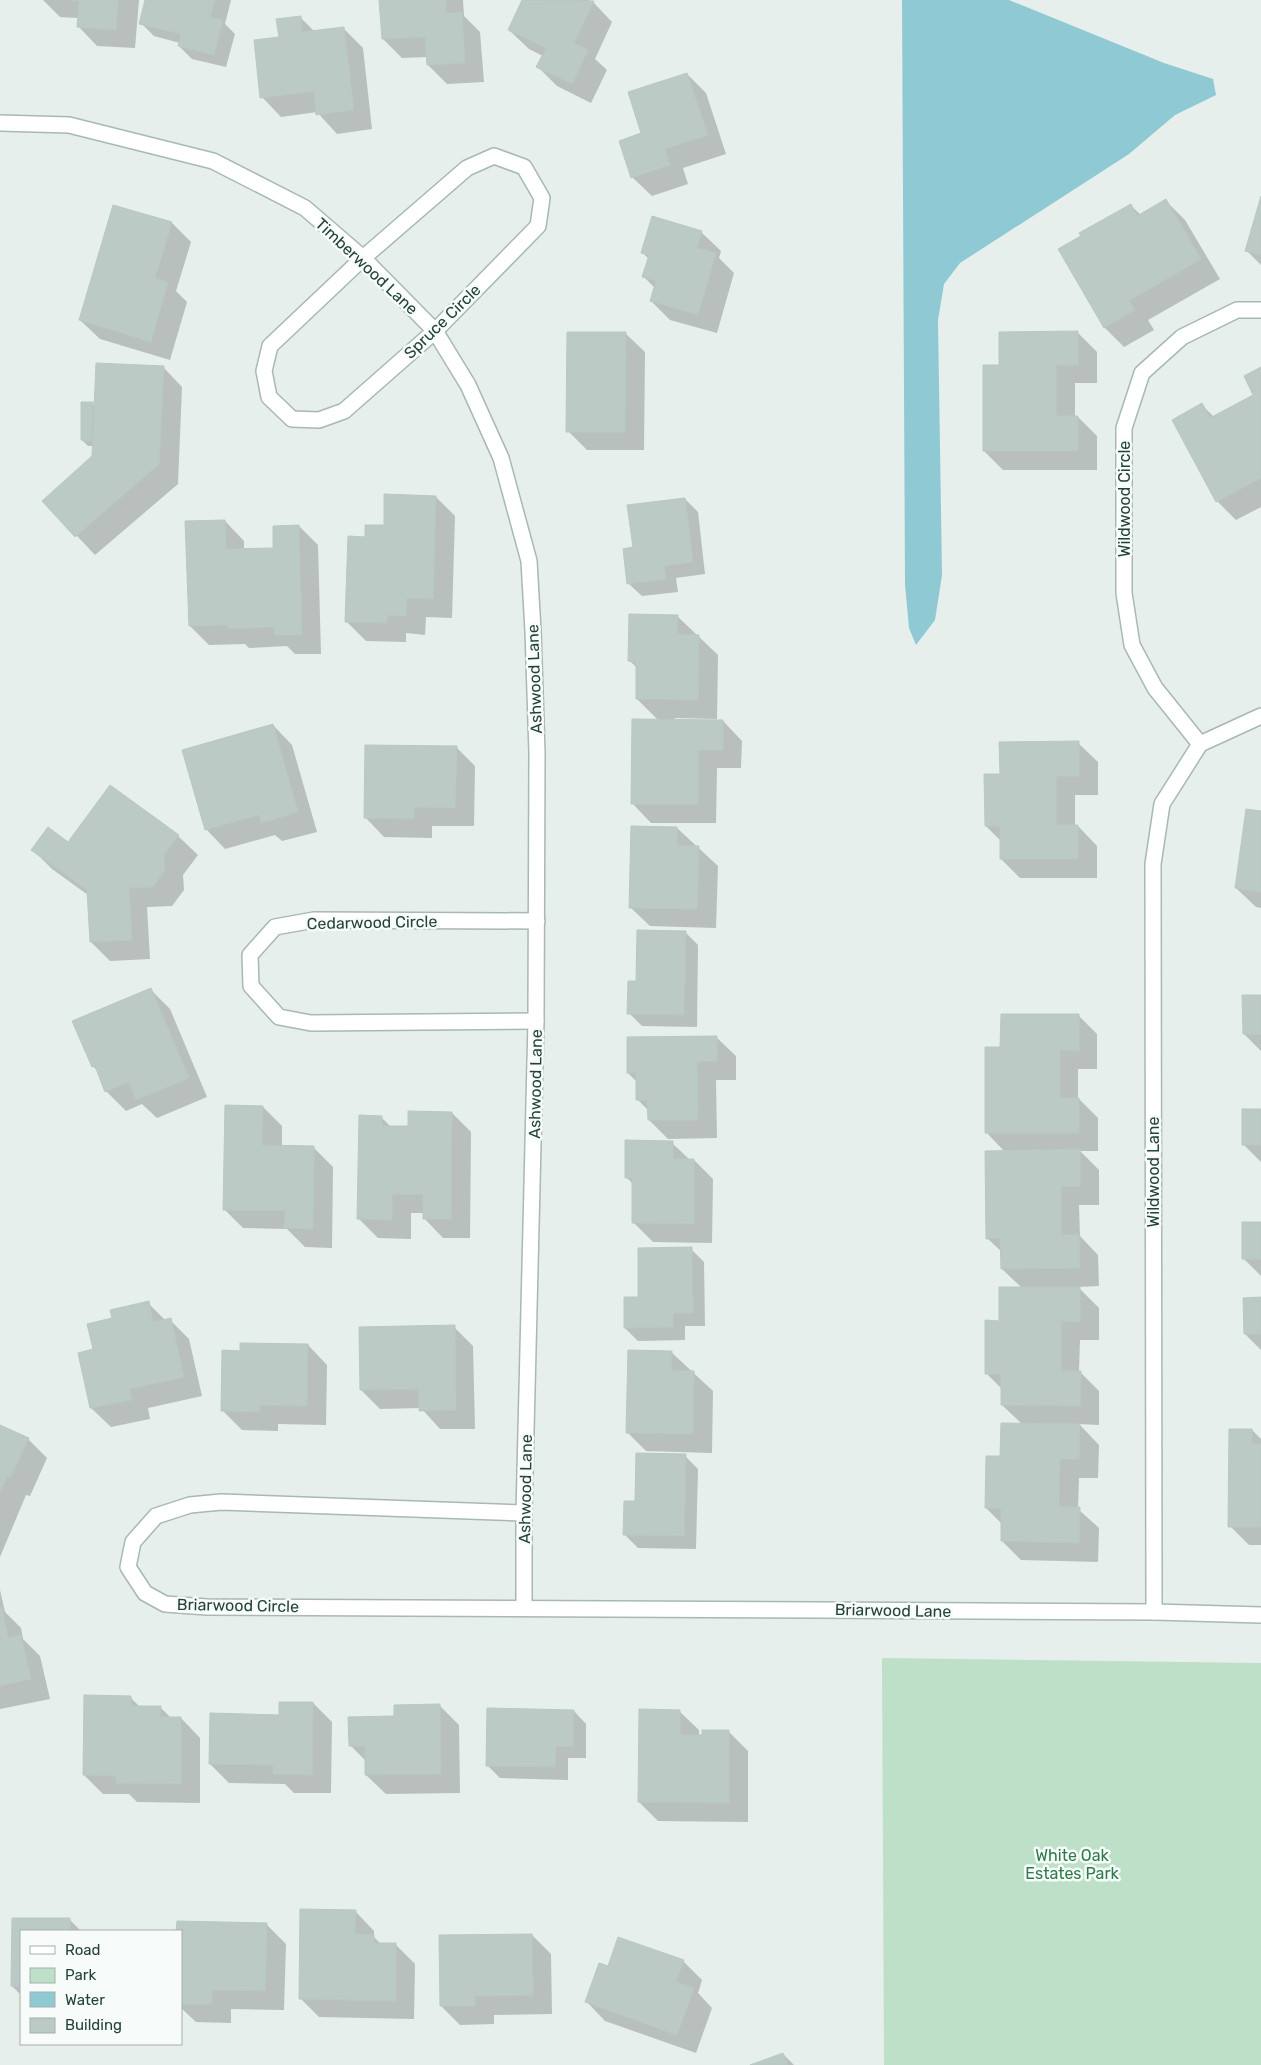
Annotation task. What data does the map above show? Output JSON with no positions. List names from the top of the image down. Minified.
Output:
{"streets":{"street":["Timberwood Lane","Spruce Circle","Wildwood Circle","Ashwood Lane","Cedarwood Circle","Wildwood Lane","Briarwood Circle","Briarwood Lane"]},"crossings":[["Timberwood Lane","Spruce Circle"],["Timberwood Lane","Ashwood Lane"],["Wildwood Circle","Wildwood Lane"],["Ashwood Lane","Cedarwood Circle"],["Ashwood Lane","Briarwood Circle"],["Ashwood Lane","Briarwood Lane"],["Wildwood Lane","Briarwood Lane"],["Briarwood Circle","Briarwood Lane"]],"parks":["White Oak Estates Park"],"legend":["Road","Park","Water","Building"]}
